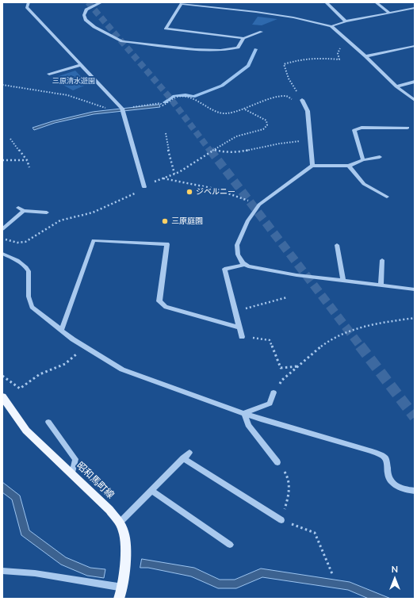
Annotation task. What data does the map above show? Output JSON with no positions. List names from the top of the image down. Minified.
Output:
{"streets":{"main road":["昭和馬町線"]},"parks":["三原清水遊園"],"places":["ジベルニー","三原庭園"],"north":"top"}
